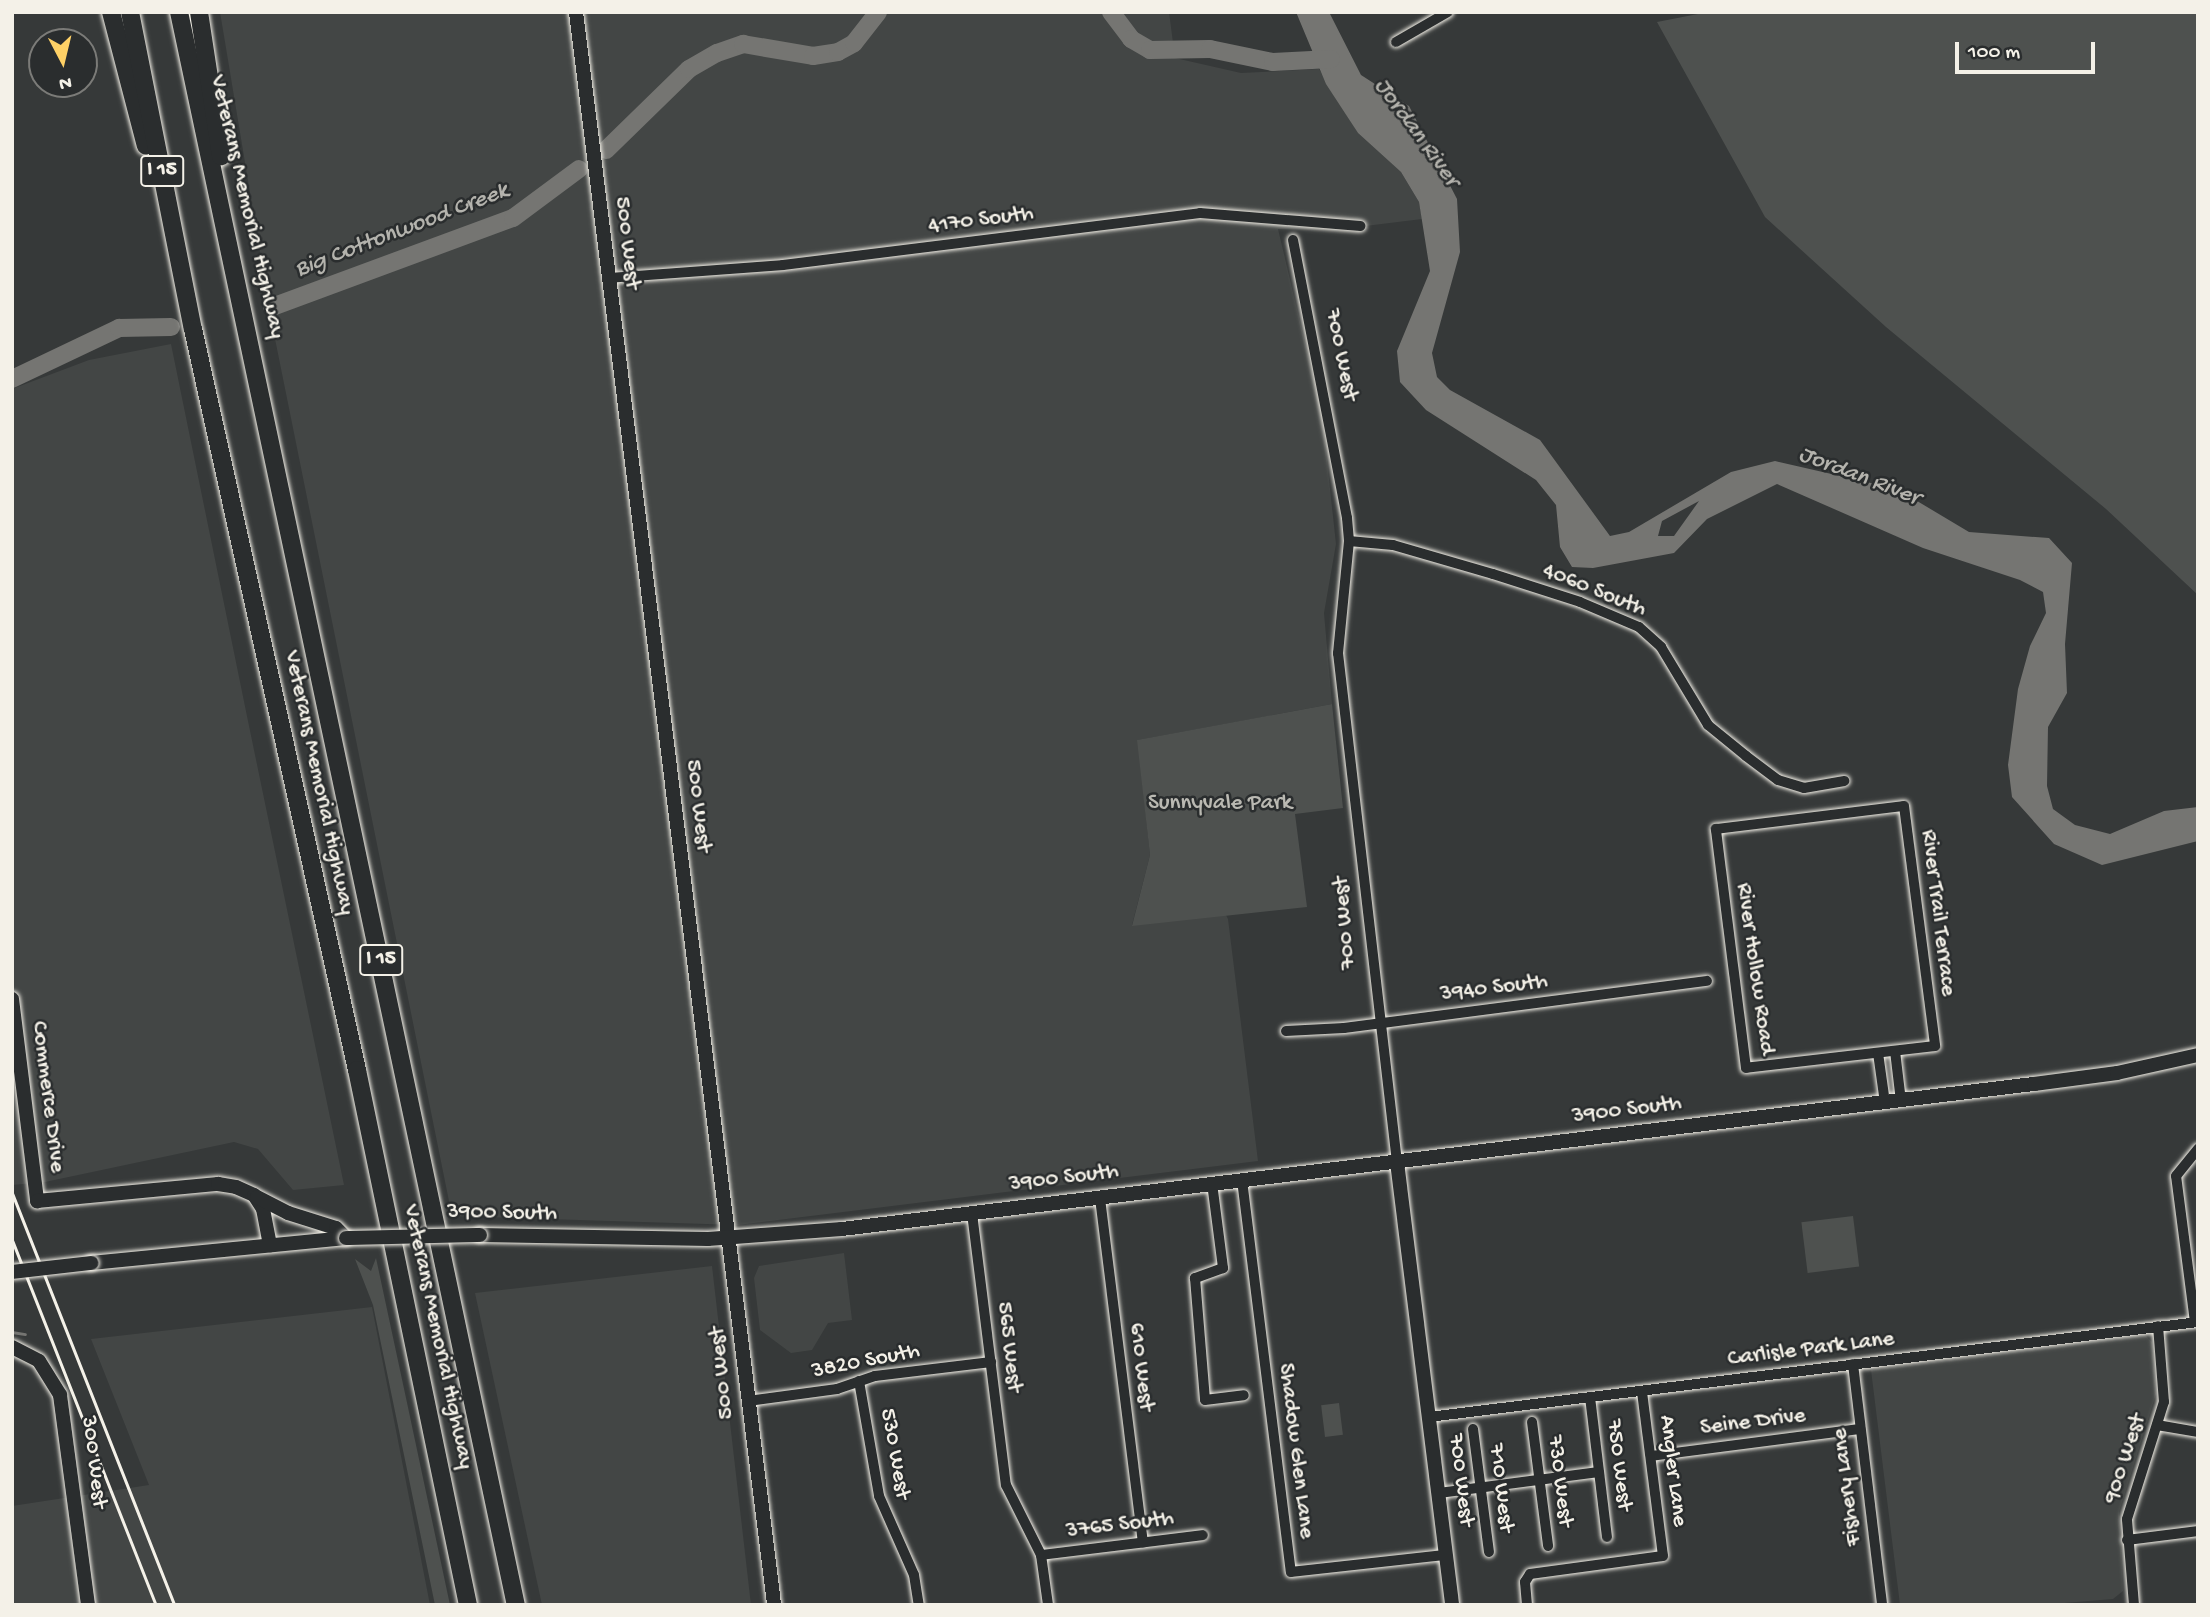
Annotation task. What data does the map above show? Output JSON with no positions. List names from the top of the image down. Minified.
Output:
{"streets":{"highway":["I 15","Veterans Memorial Highway"],"main road":["500 West","700 West","Commerce Drive","3900 South","300 West"],"street":["4170 South","4060 South","River Trail Terrace","River Hollow Road","3940 South","565 West","Carlisle Park Lane","3820 South","610 West","Seine Drive","Shadow Glen Lane","530 West","900 West","750 West","Angler Lane","730 West","Fishery Lane","710 West","3765 South"]},"crossings":[["4170 South","500 West"],["500 West","3900 South"],["500 West","3820 South"],["700 West","4060 South"],["700 West","3940 South"],["700 West","3900 South"],["700 West","Carlisle Park Lane"],["700 West","Shadow Glen Lane"],["River Trail Terrace","River Hollow Road"],["3900 South","565 West"],["3900 South","610 West"],["3900 South","Shadow Glen Lane"],["565 West","3820 South"],["565 West","3765 South"],["Carlisle Park Lane","900 West"],["Carlisle Park Lane","750 West"],["Carlisle Park Lane","Angler Lane"],["Carlisle Park Lane","Fishery Lane"],["3820 South","530 West"],["610 West","3765 South"],["Seine Drive","Angler Lane"],["Seine Drive","Fishery Lane"]],"water":["Jordan River","Big Cottonwood Creek"],"parks":["Sunnyvale Park"],"scale_bar":"100 m","north":"bottom"}
